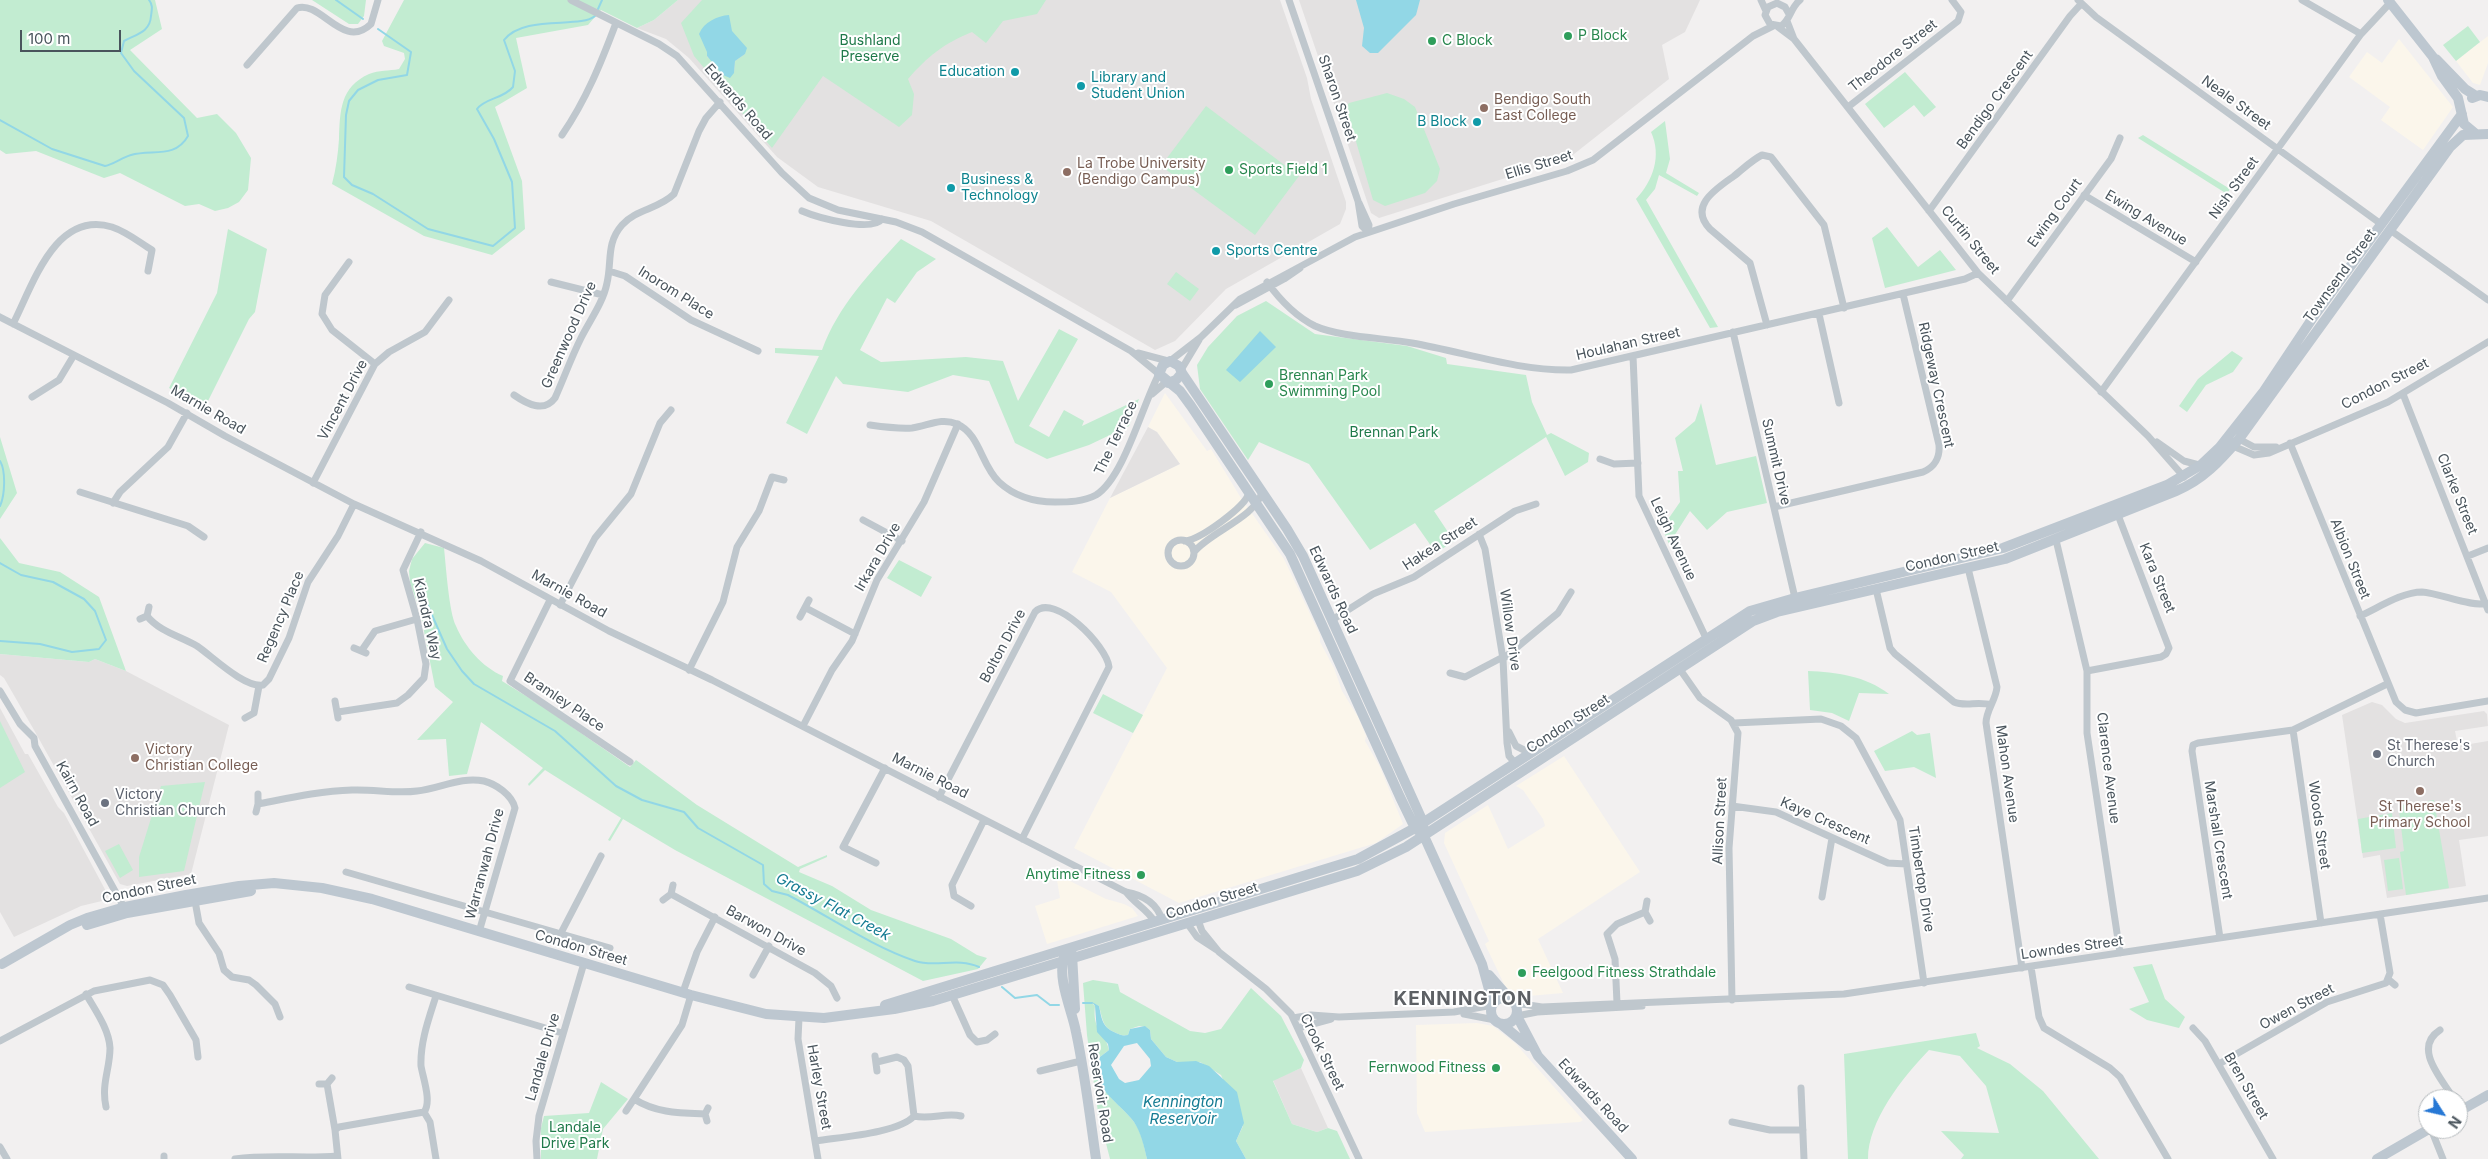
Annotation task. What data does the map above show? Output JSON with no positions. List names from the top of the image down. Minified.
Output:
{"streets":{"main road":["Edwards Road","Townsend Street","Condon Street","Reservoir Road"],"street":["Theodore Street","Sharon Street","Bendigo Crescent","Neale Street","Ellis Street","Nish Street","Ewing Court","Ewing Avenue","Curtin Street","Inorom Place","Greenwood Drive","Houlahan Street","Ridgeway Crescent","Vincent Drive","Marnie Road","The Terrace","Summit Drive","Clarke Street","Leigh Avenue","Hakea Street","Irkara Drive","Albion Street","Kara Street","Regency Place","Kiandra Way","Willow Drive","Bolton Drive","Bramley Place","Clarence Avenue","Mahon Avenue","Kairn Road","Allison Street","Kaye Crescent","Woods Street","Marshall Crescent","Warranwah Drive","Timbertop Drive","Barwon Drive","Lowndes Street","Owen Street","Crook Street","Landale Drive","Bren Street","Harley Street"]},"crossings":[["Theodore Street","Curtin Street"],["Sharon Street","Ellis Street"],["Bendigo Crescent","Neale Street"],["Bendigo Crescent","Curtin Street"],["Edwards Road","Ellis Street"],["Edwards Road","Greenwood Drive"],["Edwards Road","Condon Street"],["Edwards Road","The Terrace"],["Edwards Road","Hakea Street"],["Edwards Road","Lowndes Street"],["Neale Street","Nish Street"],["Neale Street","Townsend Street"],["Ellis Street","Curtin Street"],["Ellis Street","Houlahan Street"],["Nish Street","Ewing Avenue"],["Nish Street","Curtin Street"],["Ewing Court","Ewing Avenue"],["Ewing Court","Curtin Street"],["Curtin Street","Houlahan Street"],["Curtin Street","Condon Street"],["Townsend Street","Condon Street"],["Inorom Place","Greenwood Drive"],["Houlahan Street","Ridgeway Crescent"],["Houlahan Street","Summit Drive"],["Houlahan Street","Leigh Avenue"],["Condon Street","Marnie Road"],["Condon Street","Summit Drive"],["Condon Street","Clarke Street"],["Condon Street","Leigh Avenue"],["Condon Street","Albion Street"],["Condon Street","Kara Street"],["Condon Street","Willow Drive"],["Condon Street","Clarence Avenue"],["Condon Street","Mahon Avenue"],["Condon Street","Kairn Road"],["Condon Street","Warranwah Drive"],["Condon Street","Barwon Drive"],["Condon Street","Crook Street"],["Condon Street","Landale Drive"],["Condon Street","Harley Street"],["Condon Street","Reservoir Road"],["Ridgeway Crescent","Summit Drive"],["Vincent Drive","Marnie Road"],["Marnie Road","Irkara Drive"],["Marnie Road","Regency Place"],["Marnie Road","Kiandra Way"],["Marnie Road","Bolton Drive"],["Marnie Road","Bramley Place"],["The Terrace","Irkara Drive"],["Hakea Street","Willow Drive"],["Albion Street","Marshall Crescent"],["Clarence Avenue","Lowndes Street"],["Mahon Avenue","Lowndes Street"],["Allison Street","Kaye Crescent"],["Allison Street","Timbertop Drive"],["Allison Street","Lowndes Street"],["Kaye Crescent","Timbertop Drive"],["Woods Street","Marshall Crescent"],["Woods Street","Lowndes Street"],["Marshall Crescent","Lowndes Street"],["Timbertop Drive","Lowndes Street"],["Lowndes Street","Owen Street"],["Owen Street","Bren Street"]],"districts":["KENNINGTON"],"water":["Grassy Flat Creek","Kennington Reservoir"],"parks":["Bushland Preserve","Brennan Park","Landale Drive Park"],"places":["P Block","C Block","Education","Library and Student Union","Bendigo South East College","B Block","Sports Field 1","La Trobe University (Bendigo Campus)","Business & Technology","Sports Centre","Brennan Park Swimming Pool","St Therese's Church","Victory Christian College","St Therese's Primary School","Victory Christian Church","Anytime Fitness","Feelgood Fitness Strathdale","Fernwood Fitness"],"scale_bar":"100 m","north":"bottom right"}
